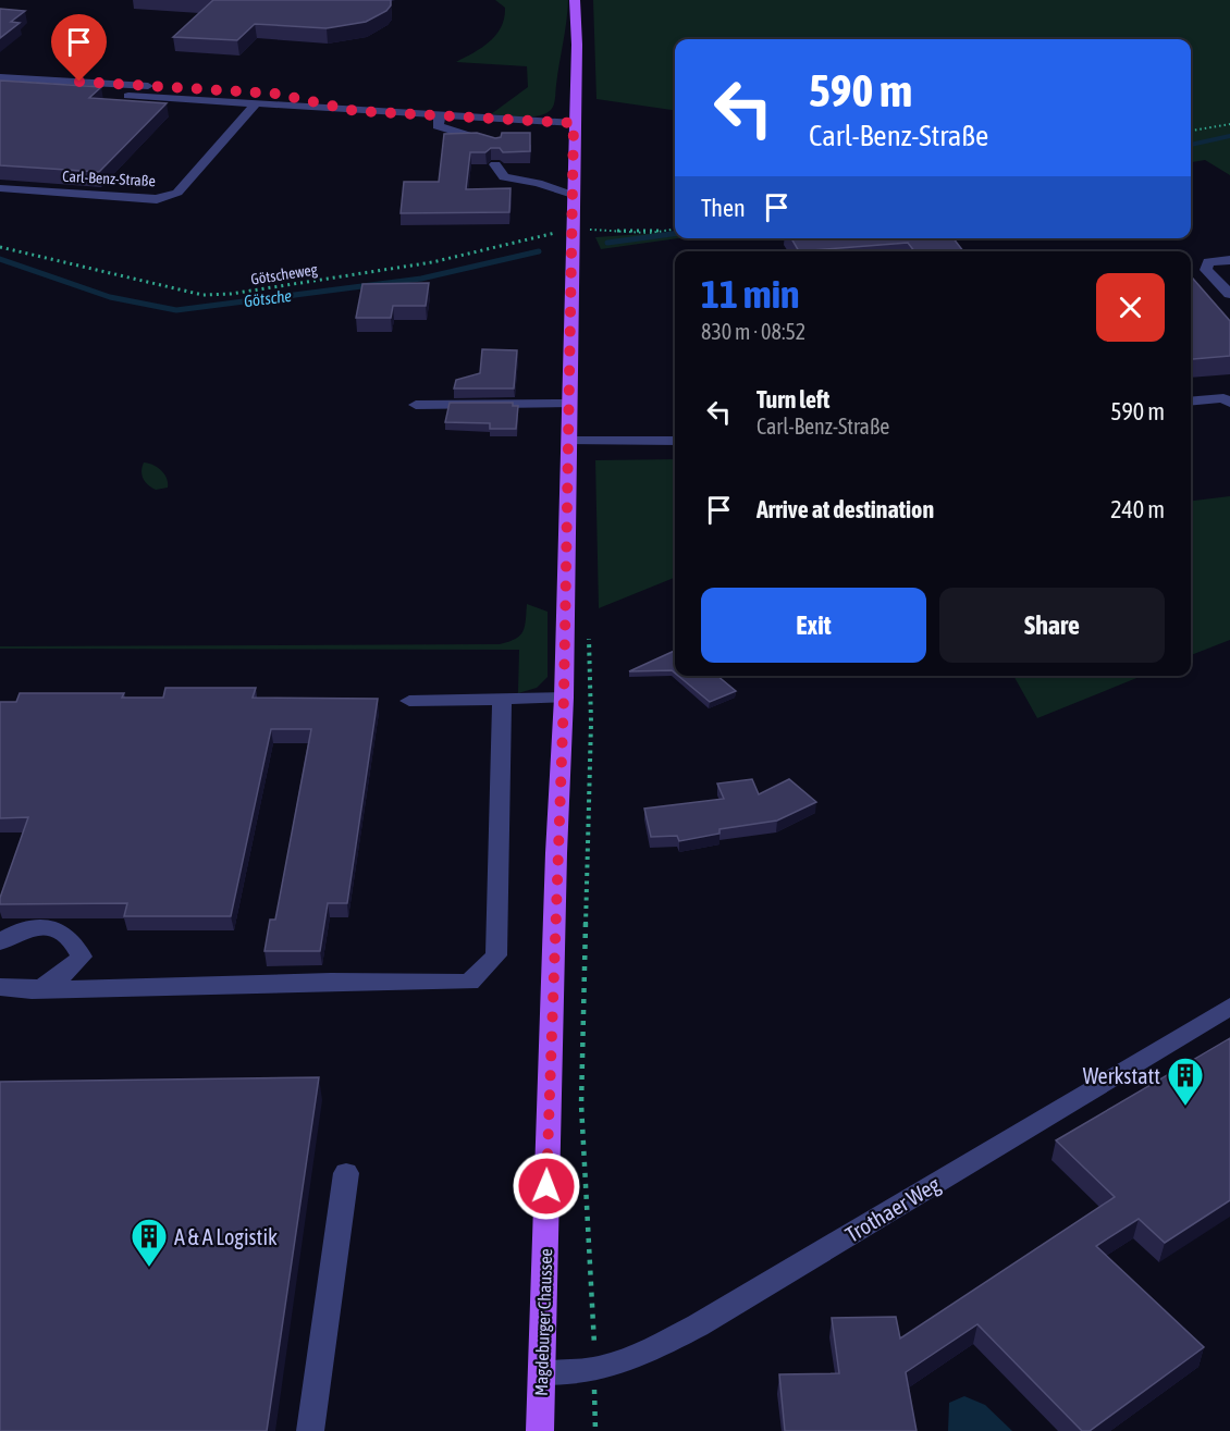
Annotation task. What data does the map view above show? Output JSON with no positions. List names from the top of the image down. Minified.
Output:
{"streets":{"main road":["Magdeburger Chaussee"],"street":["Carl-Benz-Straße","Trothaer Weg"],"path":["Götscheweg"]},"crossings":[["Götscheweg","Magdeburger Chaussee"],["Trothaer Weg","Magdeburger Chaussee"]],"water":["Götsche"],"places":{"building":["Werkstatt","A & A Logistik"]},"page":{"turn":["590 m","Carl-Benz-Straße"],"then":"Then","heading":["11 min","830 m · 08:52"],"list":[{"name":"Turn left","note":"Carl-Benz-Straße","value":"590 m"},{"name":"Arrive at destination","value":"240 m"}],"buttons":["Exit","Share"]}}
